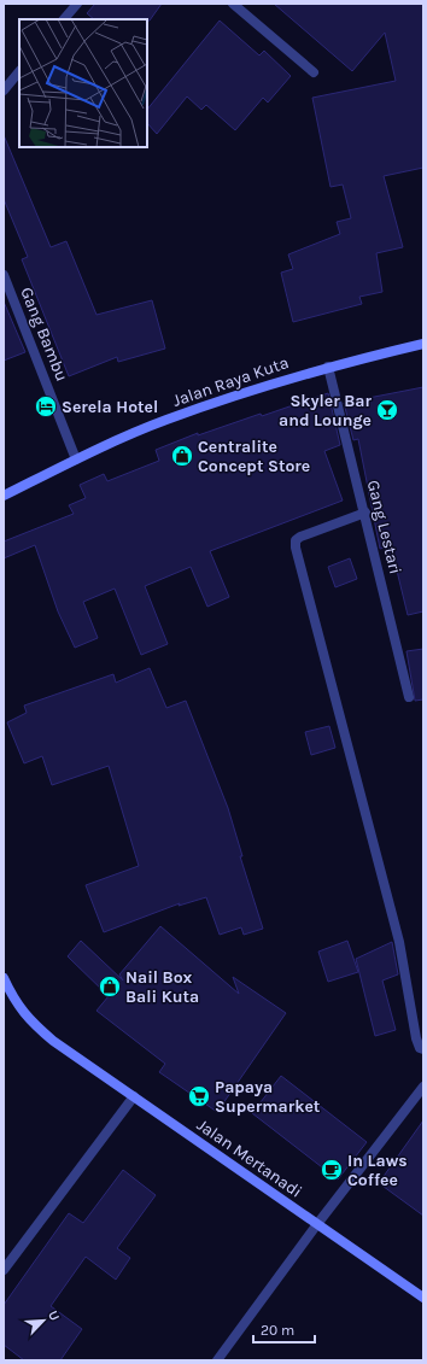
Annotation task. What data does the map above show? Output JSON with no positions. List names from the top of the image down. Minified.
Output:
{"streets":{"street":["Gang Bambu","Jalan Raya Kuta","Gang Lestari","Jalan Mertanadi"]},"crossings":[["Gang Bambu","Jalan Raya Kuta"],["Jalan Raya Kuta","Gang Lestari"]],"places":{"hotel":["Serela Hotel"],"bar":["Skyler Bar and Lounge"],"shop":["Centralite Concept Store","Nail Box Bali Kuta"],"supermarket":["Papaya Supermarket"],"cafe":["In Laws Coffee"]},"scale_bar":"20 m","north":"top right"}
